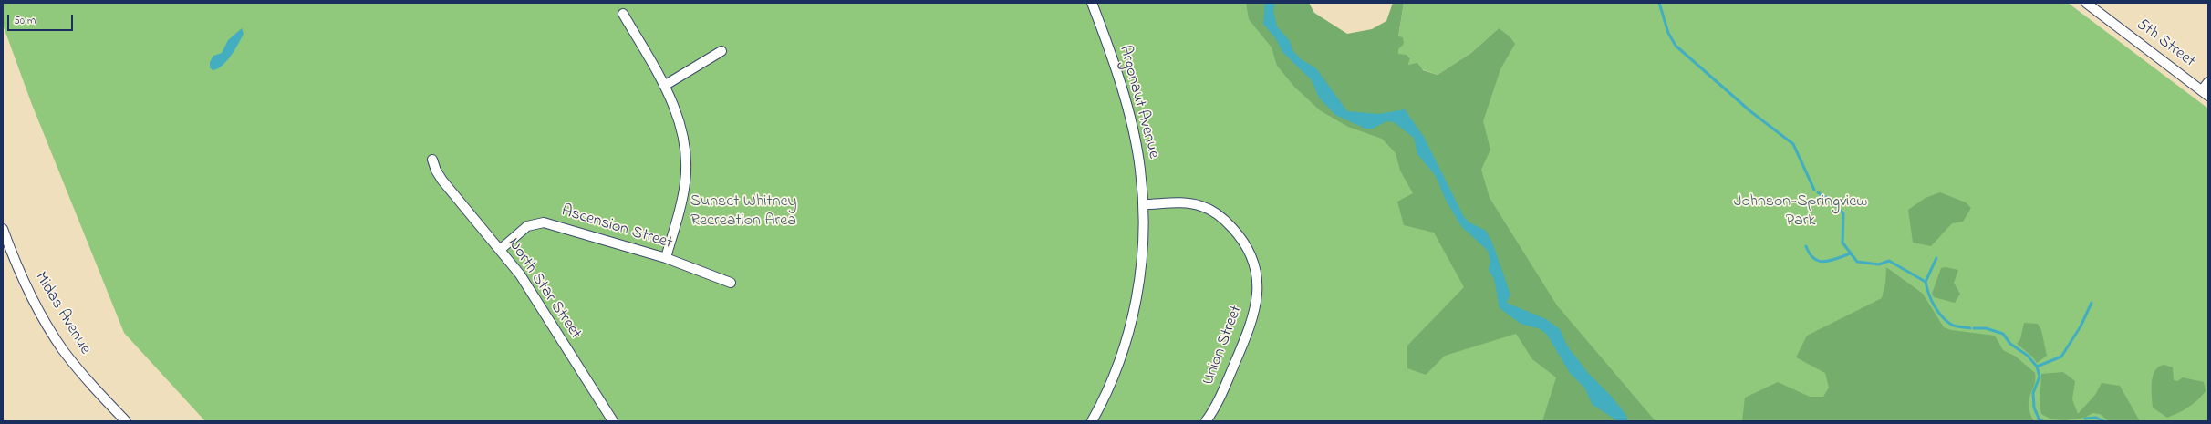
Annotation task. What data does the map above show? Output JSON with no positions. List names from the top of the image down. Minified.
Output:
{"streets":{"street":["5th Street","Argonaut Avenue","Ascension Street","North Star Street","Midas Avenue","Union Street"]},"crossings":[["Argonaut Avenue","Union Street"],["Ascension Street","North Star Street"]],"parks":["Sunset Whitney Recreation Area","Johnson-Springview Park"],"scale_bar":"50 m"}
